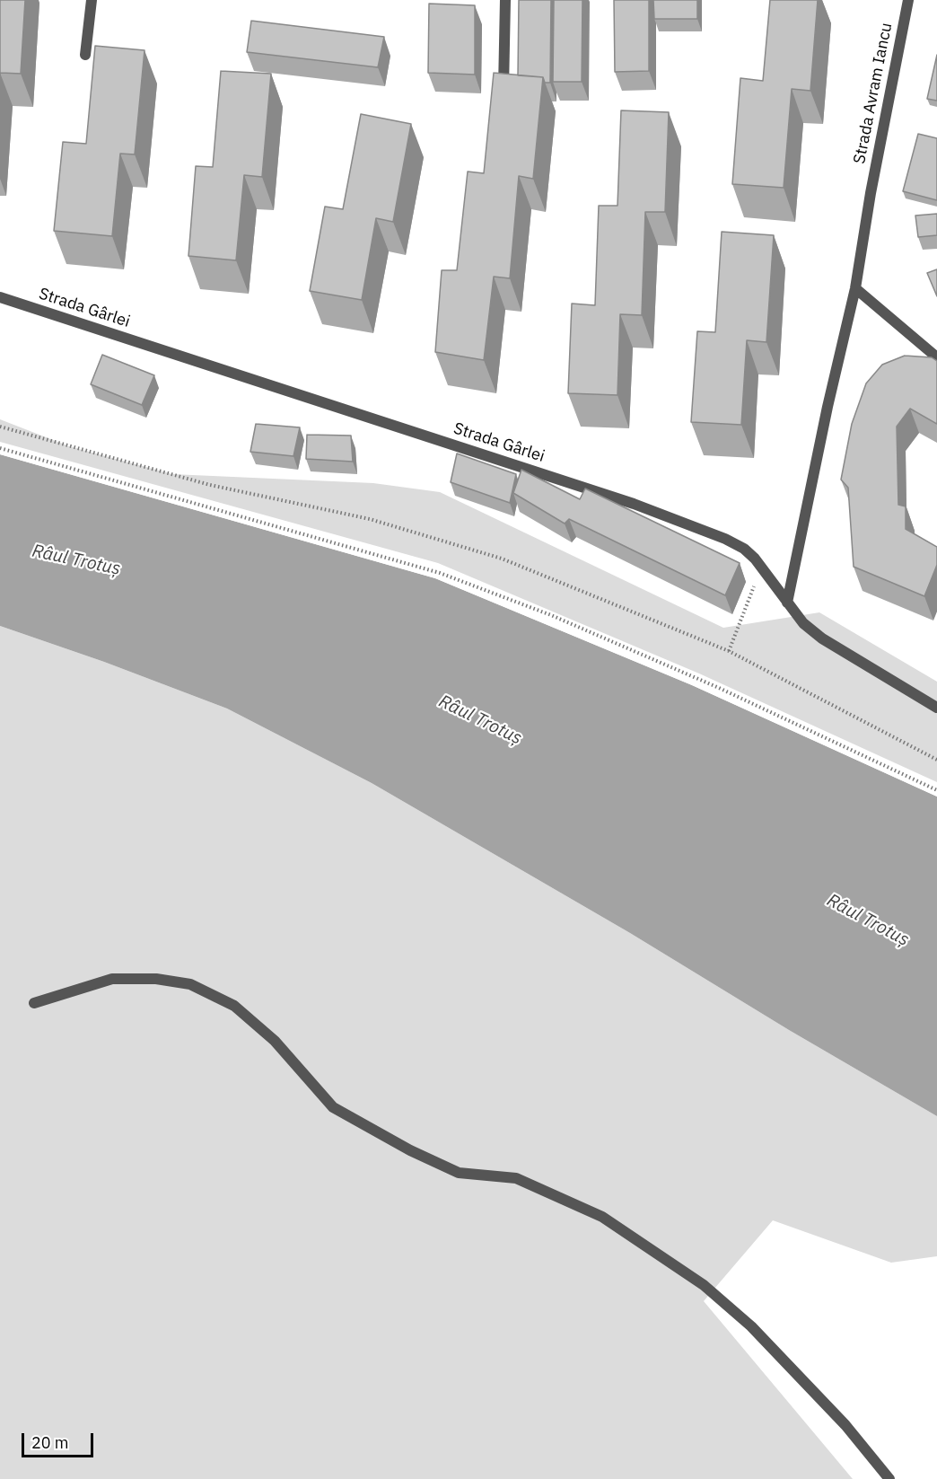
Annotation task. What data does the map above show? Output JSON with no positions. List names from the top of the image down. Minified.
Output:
{"streets":{"street":["Strada Avram Iancu","Strada Gârlei"]},"crossings":[["Strada Avram Iancu","Strada Gârlei"]],"water":["Râul Trotuș"],"scale_bar":"20 m"}
